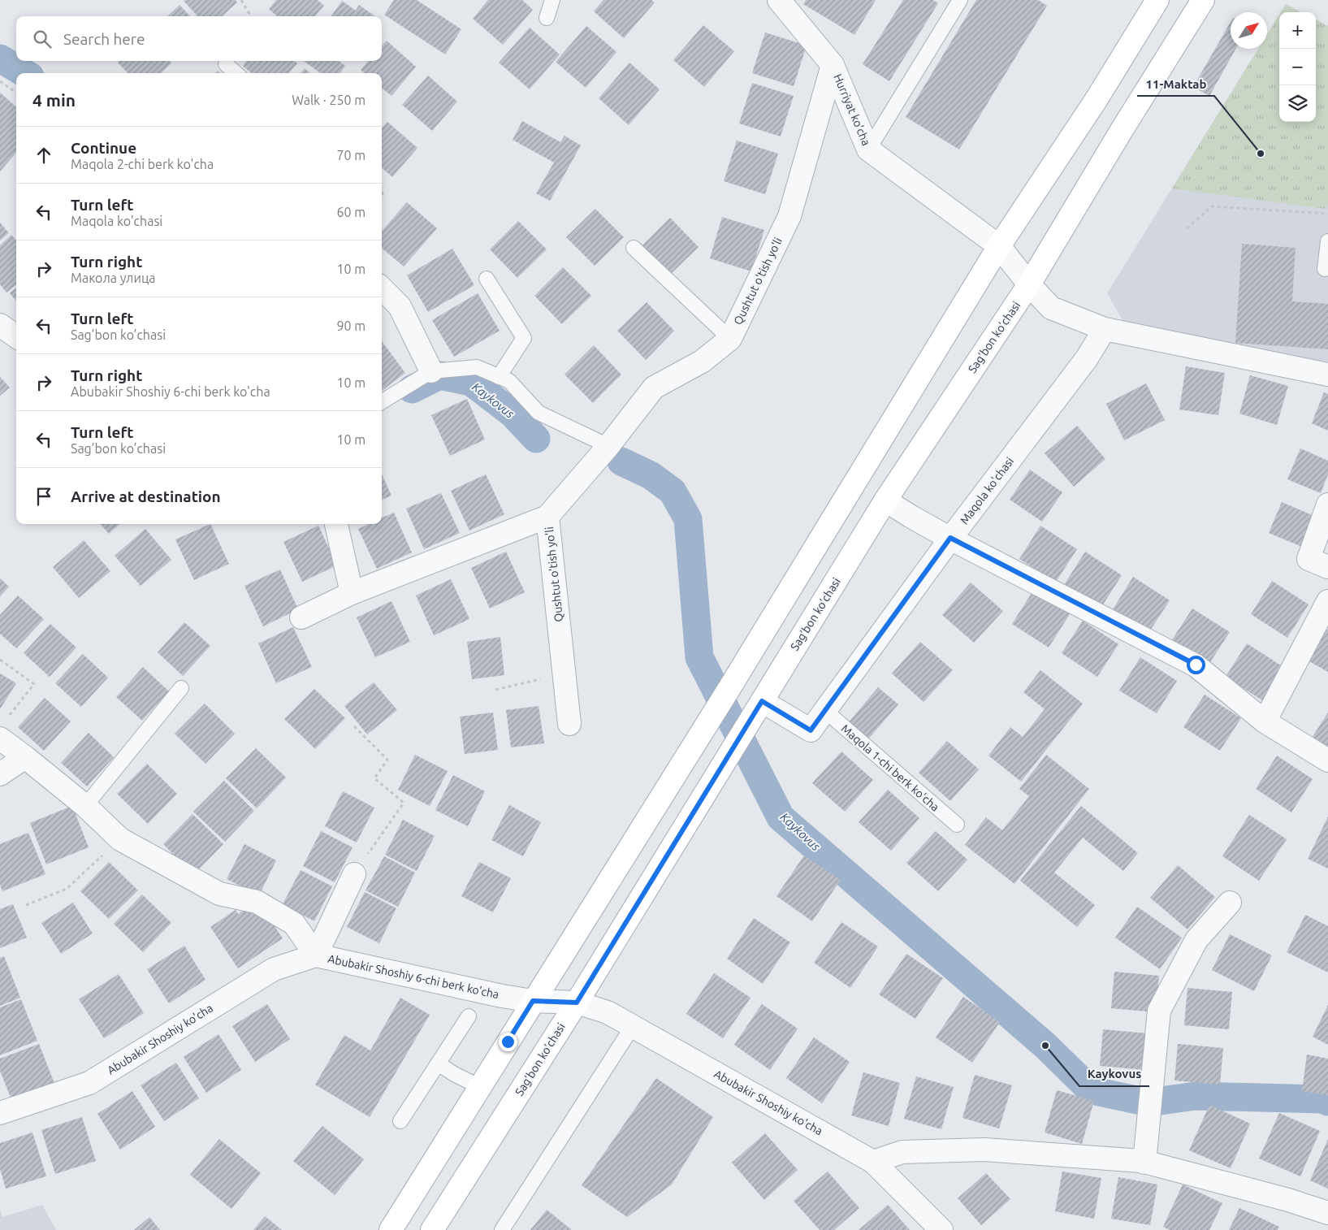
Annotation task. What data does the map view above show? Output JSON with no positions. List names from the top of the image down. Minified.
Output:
{"streets":{"main road":["Sag’bon ko’chasi"],"street":["Hurriyat ko'cha","Qushtut o'tish yo'li","Maqola ko'chasi","Abubakir Shoshiy 6-chi berk ko'cha","Abubakir Shoshiy ko'cha"],"lane":["Maqola 1-chi berk ko'cha"]},"crossings":[["Hurriyat ko'cha","Qushtut o'tish yo'li"],["Sag’bon ko’chasi","Maqola ko'chasi"],["Sag’bon ko’chasi","Abubakir Shoshiy 6-chi berk ko'cha"],["Sag’bon ko’chasi","Abubakir Shoshiy ko'cha"],["Maqola ko'chasi","Maqola 1-chi berk ko'cha"],["Abubakir Shoshiy 6-chi berk ko'cha","Abubakir Shoshiy ko'cha"]],"water":["Kaykovus"],"places":["11-Maktab","Kaykovus"],"north":"top right","page":{"map_buttons":["+","−"],"search":"Search here","heading":["4 min","Walk · 250 m"],"list":[["Continue","Maqola 2-chi berk ko'cha","70 m"],["Turn left","Maqola ko'chasi","60 m"],["Turn right","Макола улица","10 m"],["Turn left","Sag’bon ko’chasi","90 m"],["Turn right","Abubakir Shoshiy 6-chi berk ko'cha","10 m"],["Turn left","Sag’bon ko’chasi","10 m"],"Arrive at destination"]}}
